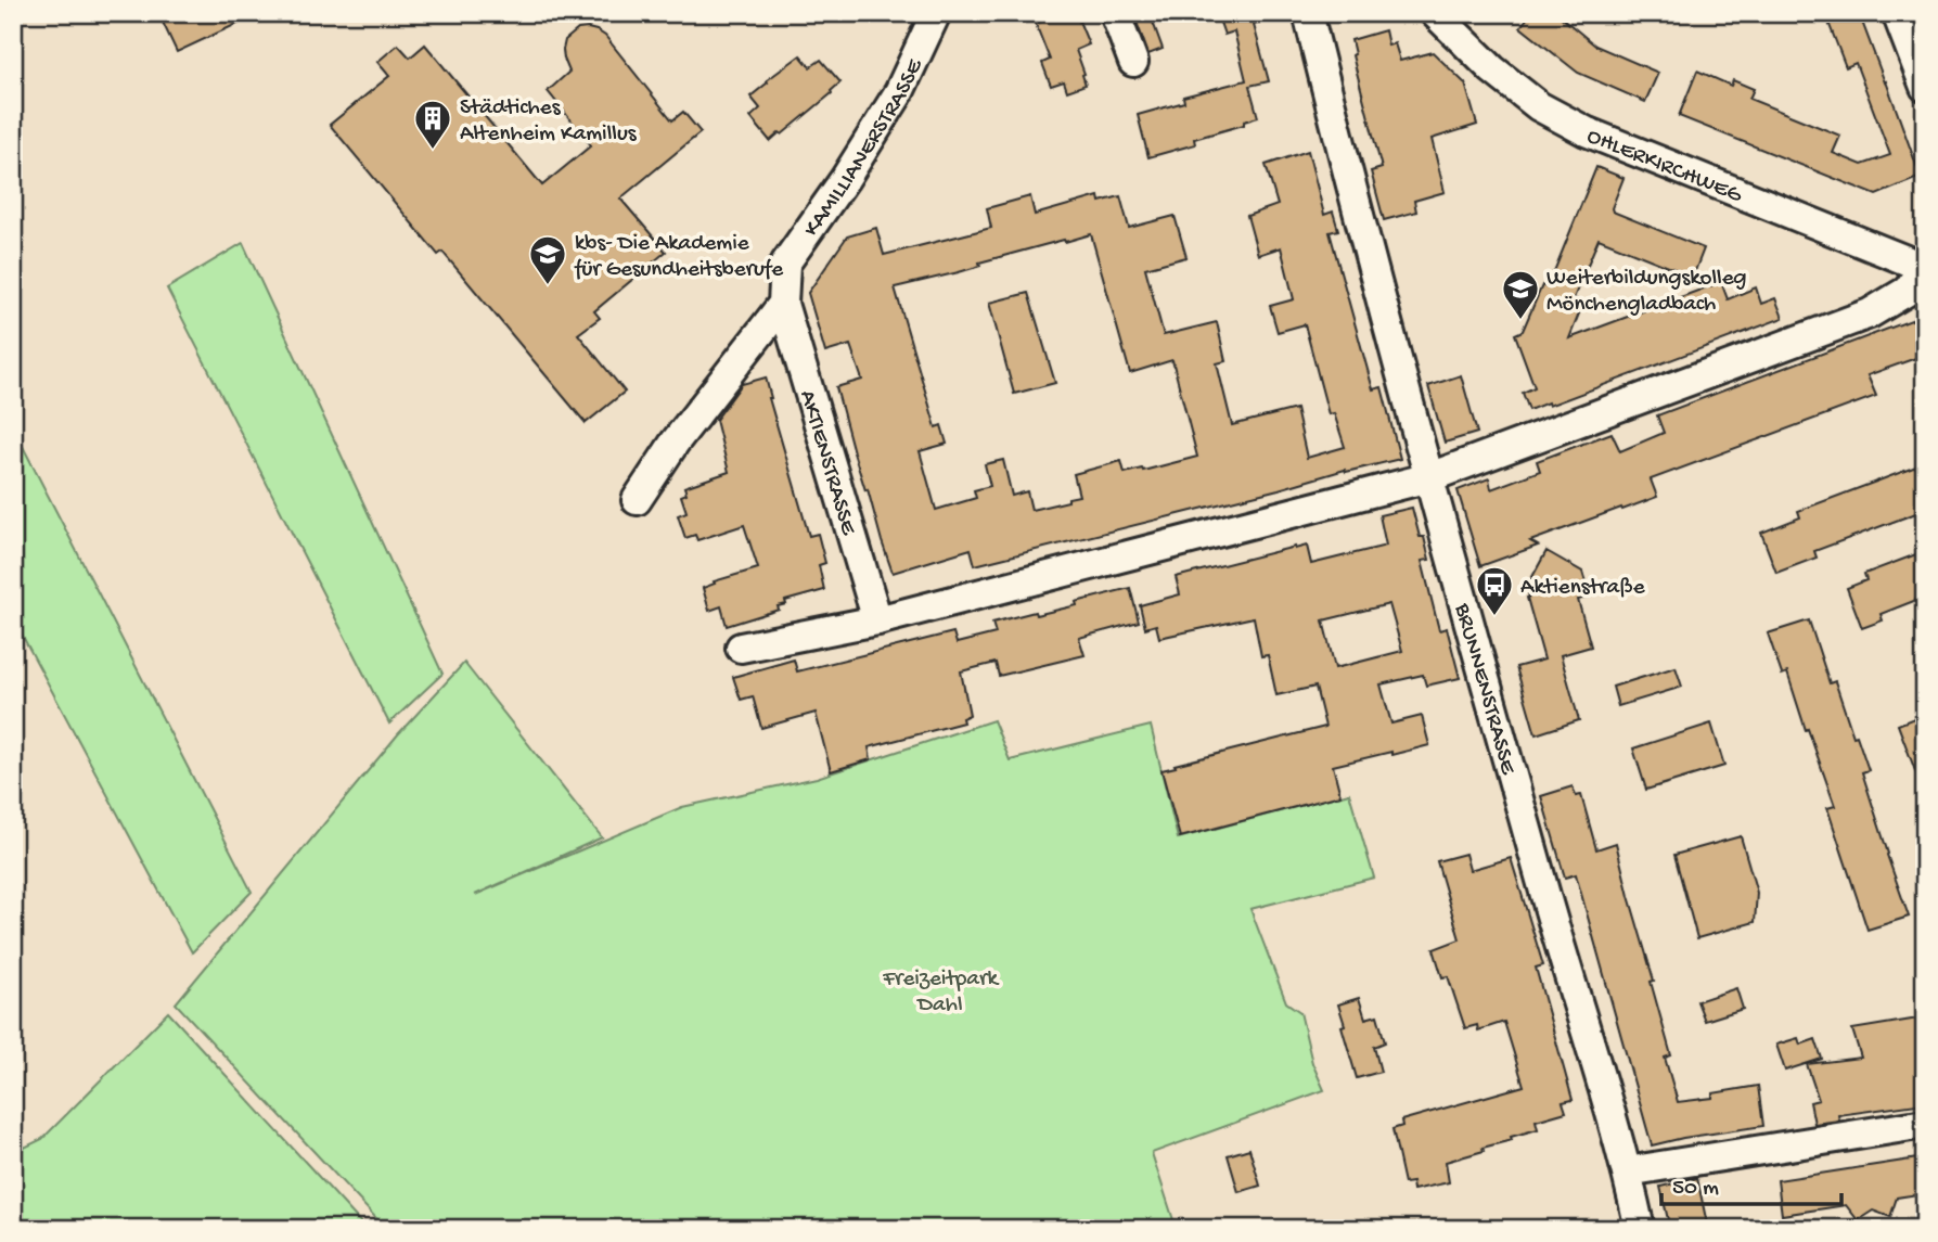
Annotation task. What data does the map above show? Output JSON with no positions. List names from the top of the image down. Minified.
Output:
{"streets":{"street":["KAMILLIANERSTRASSE","OHLERKIRCHWEG","AKTIENSTRASSE","BRUNNENSTRASSE"]},"crossings":[["KAMILLIANERSTRASSE","AKTIENSTRASSE"]],"parks":["Freizeitpark Dahl"],"places":{"building":["Städtiches Altenheim Kamillus"],"school or university":["kbs- Die Akademie für Gesundheitsberufe","Weiterbildungskolleg Mönchengladbach"],"bus stop":["Aktienstraße"]},"scale_bar":"50 m"}
